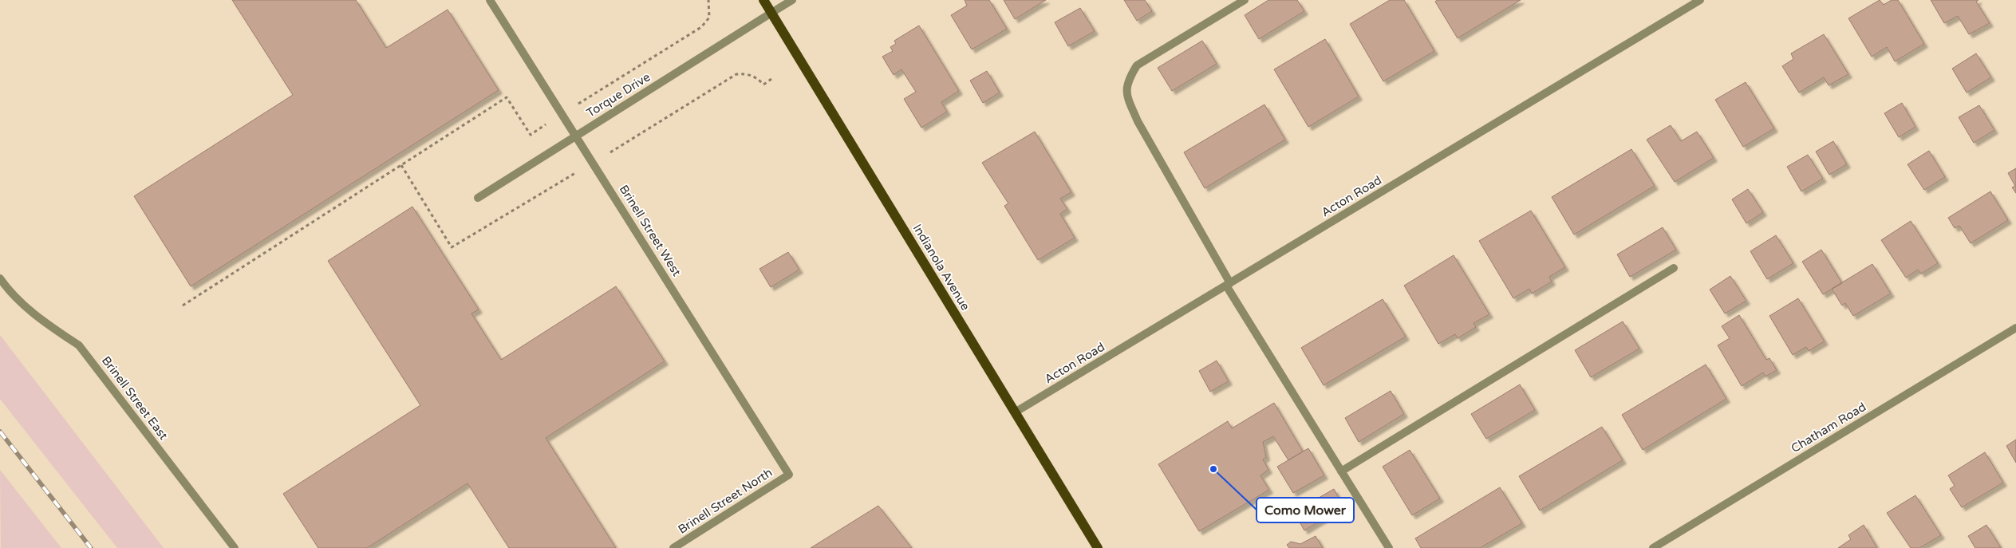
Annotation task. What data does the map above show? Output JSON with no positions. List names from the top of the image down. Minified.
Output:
{"streets":{"main road":["Indianola Avenue"],"street":["Torque Drive","Acton Road","Brinell Street West","Brinell Street East","Chatham Road","Brinell Street North"]},"crossings":[["Torque Drive","Brinell Street West"],["Torque Drive","Indianola Avenue"],["Acton Road","Indianola Avenue"],["Brinell Street West","Brinell Street North"]],"places":["Como Mower"]}
